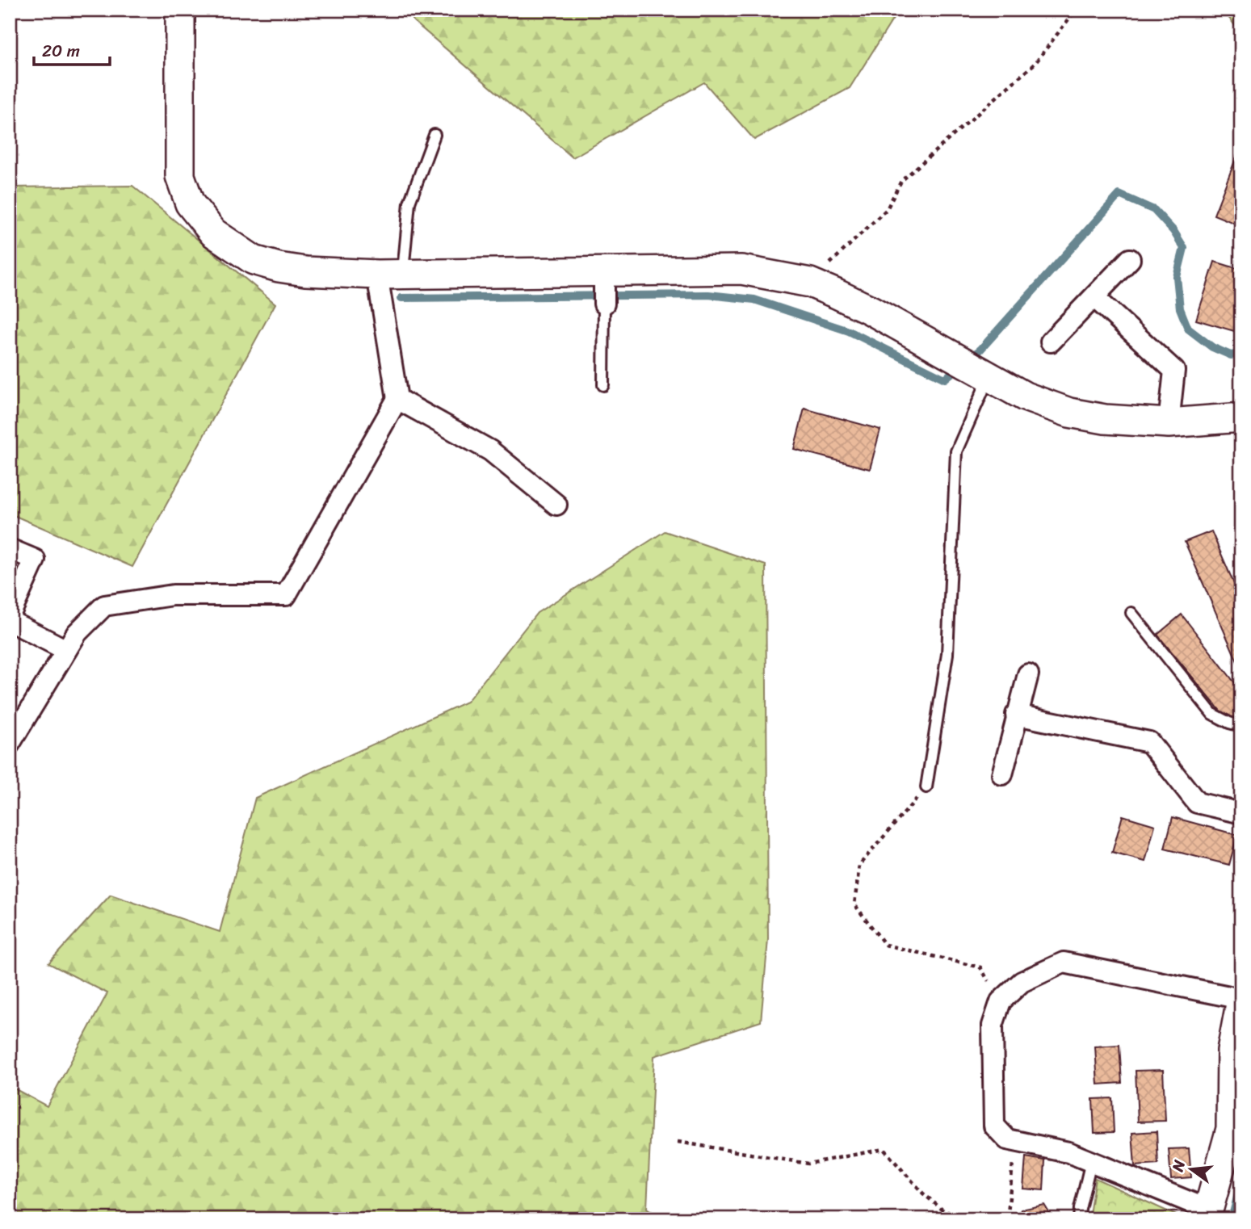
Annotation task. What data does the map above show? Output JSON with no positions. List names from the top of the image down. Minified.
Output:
{"scale_bar":"20 m","north":"left"}
